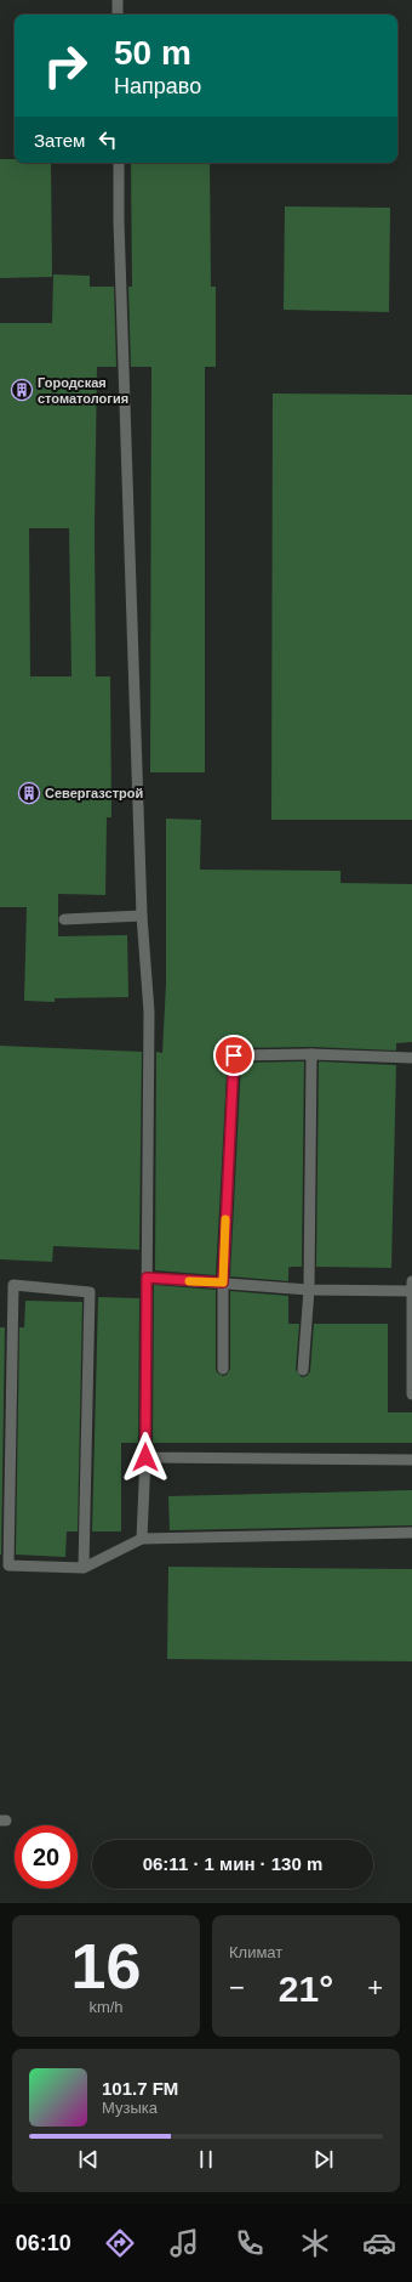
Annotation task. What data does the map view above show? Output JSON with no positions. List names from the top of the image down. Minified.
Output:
{"places":{"building":["Городская стоматология","Севергазстрой"]},"page":{"turn":["50 m","Направо"],"then":"Затем","limit":"20","trip":"06:11 · 1 мин · 130 m","tile":[["16","km/h"],"Климат"],"heat":["−","21°","+"],"song":["101.7 FM","Музыка"],"tabs":"06:10"}}
